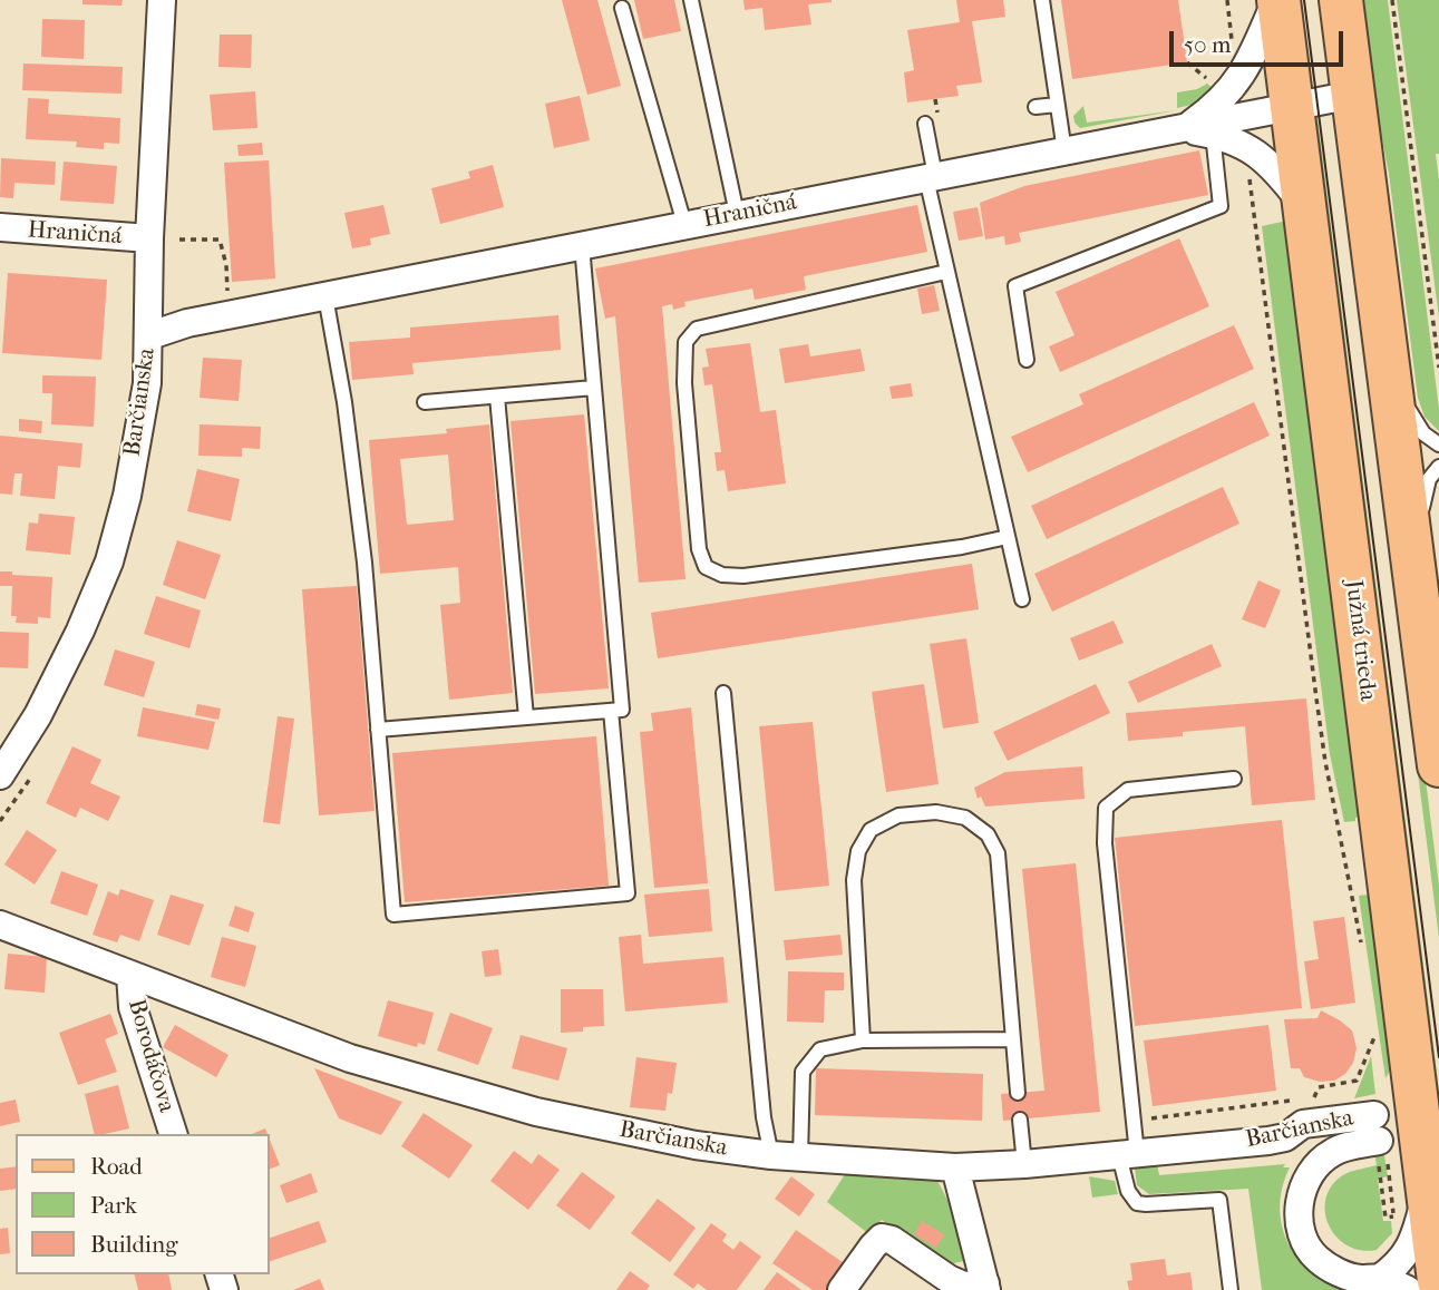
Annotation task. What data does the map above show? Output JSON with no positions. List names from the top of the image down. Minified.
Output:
{"streets":{"main road":["Južná trieda"],"street":["Hraničná","Barčianska","Borodáčova"]},"crossings":[["Hraničná","Barčianska"],["Hraničná","Južná trieda"],["Barčianska","Borodáčova"]],"legend":["Road","Park","Building"],"scale_bar":"50 m"}
